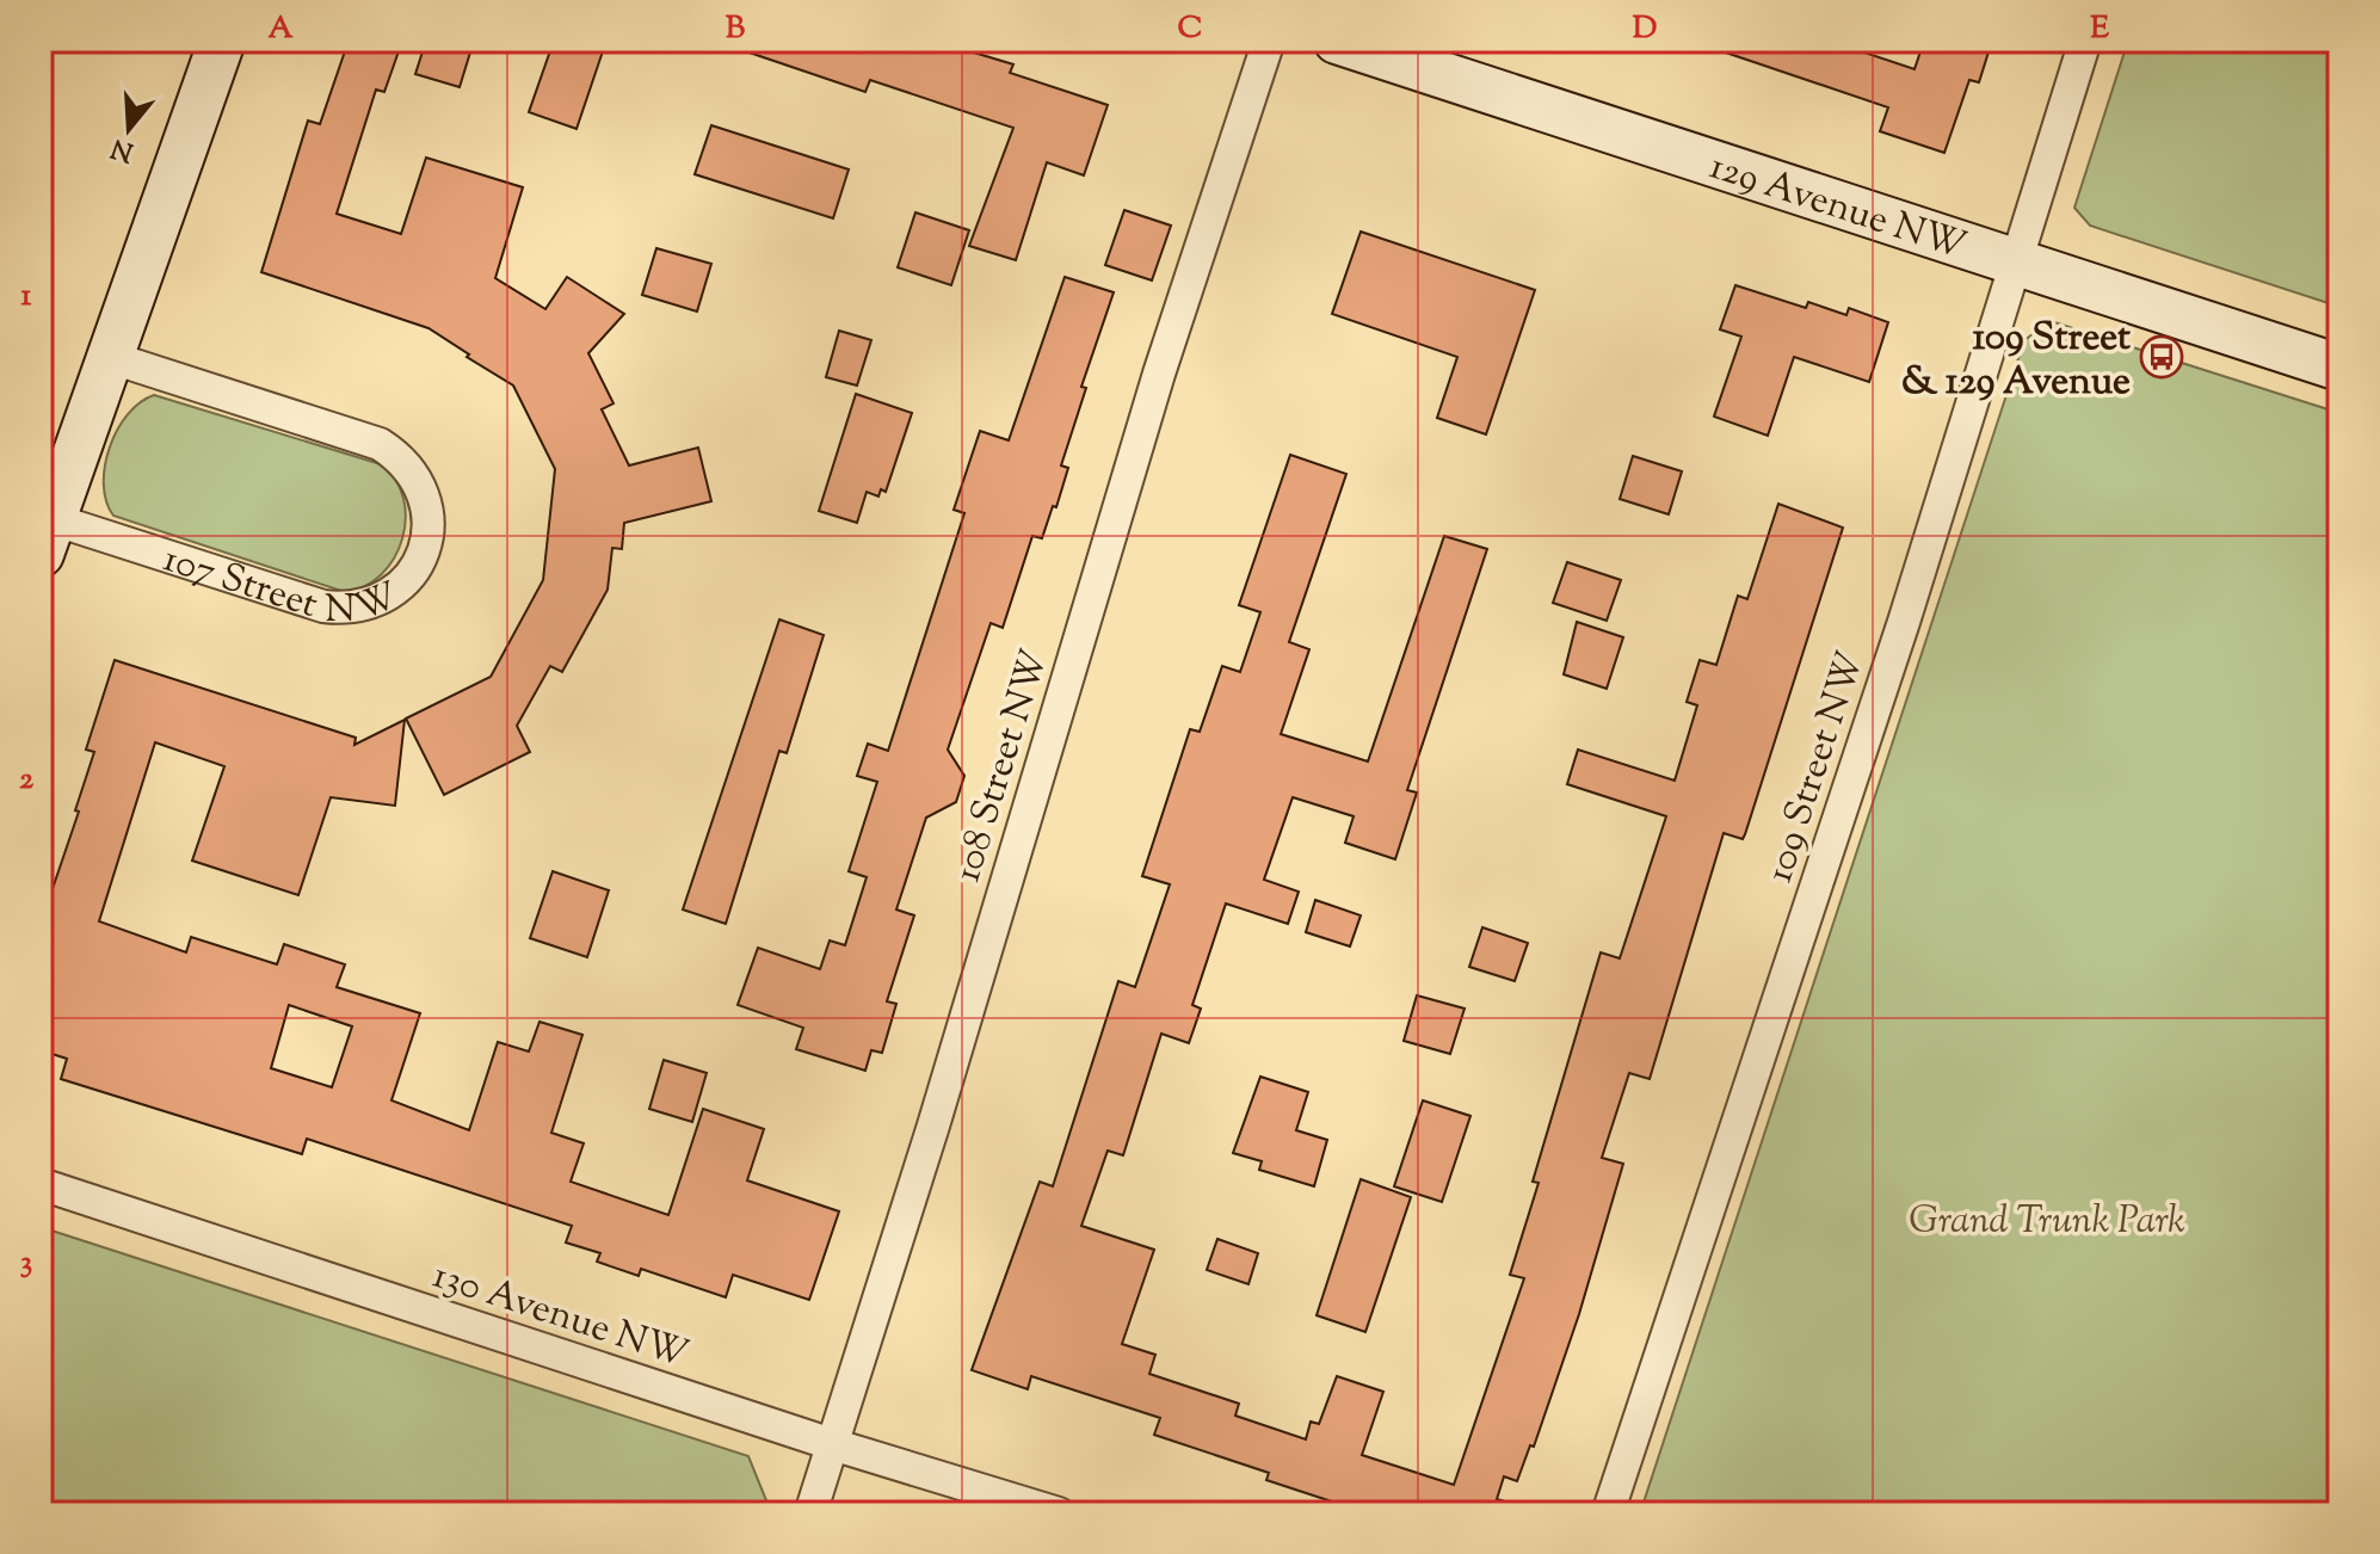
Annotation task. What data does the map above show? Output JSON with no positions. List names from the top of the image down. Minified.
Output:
{"streets":{"street":["129 Avenue NW","107 Street NW","108 Street NW","109 Street NW","130 Avenue NW"]},"crossings":[["129 Avenue NW","109 Street NW"],["108 Street NW","130 Avenue NW"]],"parks":["Grand Trunk Park"],"places":{"bus stop":["109 Street & 129 Avenue"]},"north":"bottom","grid":{"columns":["A","B","C","D","E"],"rows":["1","2","3"]}}
